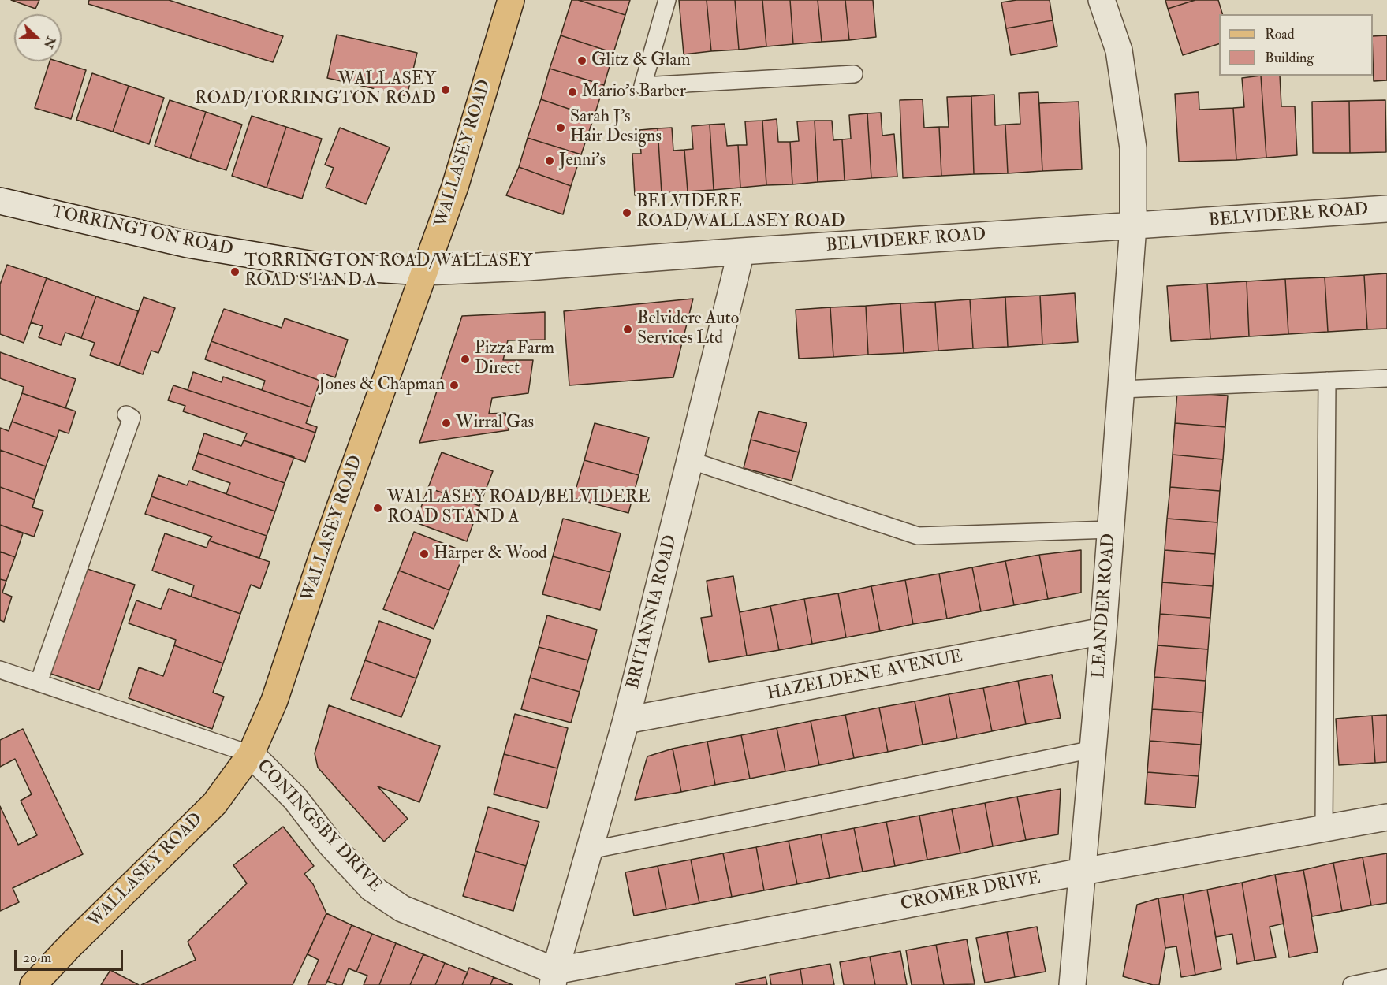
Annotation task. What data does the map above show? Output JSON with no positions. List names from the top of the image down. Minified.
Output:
{"streets":{"main road":["WALLASEY ROAD"],"street":["BELVIDERE ROAD","TORRINGTON ROAD","LEANDER ROAD","BRITANNIA ROAD","HAZELDENE AVENUE","CONINGSBY DRIVE","CROMER DRIVE"]},"crossings":[["WALLASEY ROAD","BELVIDERE ROAD"],["WALLASEY ROAD","TORRINGTON ROAD"],["WALLASEY ROAD","CONINGSBY DRIVE"],["BELVIDERE ROAD","TORRINGTON ROAD"],["BELVIDERE ROAD","LEANDER ROAD"],["BELVIDERE ROAD","BRITANNIA ROAD"],["LEANDER ROAD","HAZELDENE AVENUE"],["LEANDER ROAD","CROMER DRIVE"],["BRITANNIA ROAD","HAZELDENE AVENUE"],["BRITANNIA ROAD","CONINGSBY DRIVE"],["BRITANNIA ROAD","CROMER DRIVE"],["CONINGSBY DRIVE","CROMER DRIVE"]],"places":["Glitz & Glam","WALLASEY ROAD/TORRINGTON ROAD","Mario's Barber","Sarah J's Hair Designs","Jenni's","BELVIDERE ROAD/WALLASEY ROAD","TORRINGTON ROAD/WALLASEY ROAD STAND A","Belvidere Auto Services Ltd","Pizza Farm Direct","Jones & Chapman","Wirral Gas","WALLASEY ROAD/BELVIDERE ROAD STAND A","Harper & Wood"],"legend":["Road","Building"],"scale_bar":"20 m","north":"right"}
